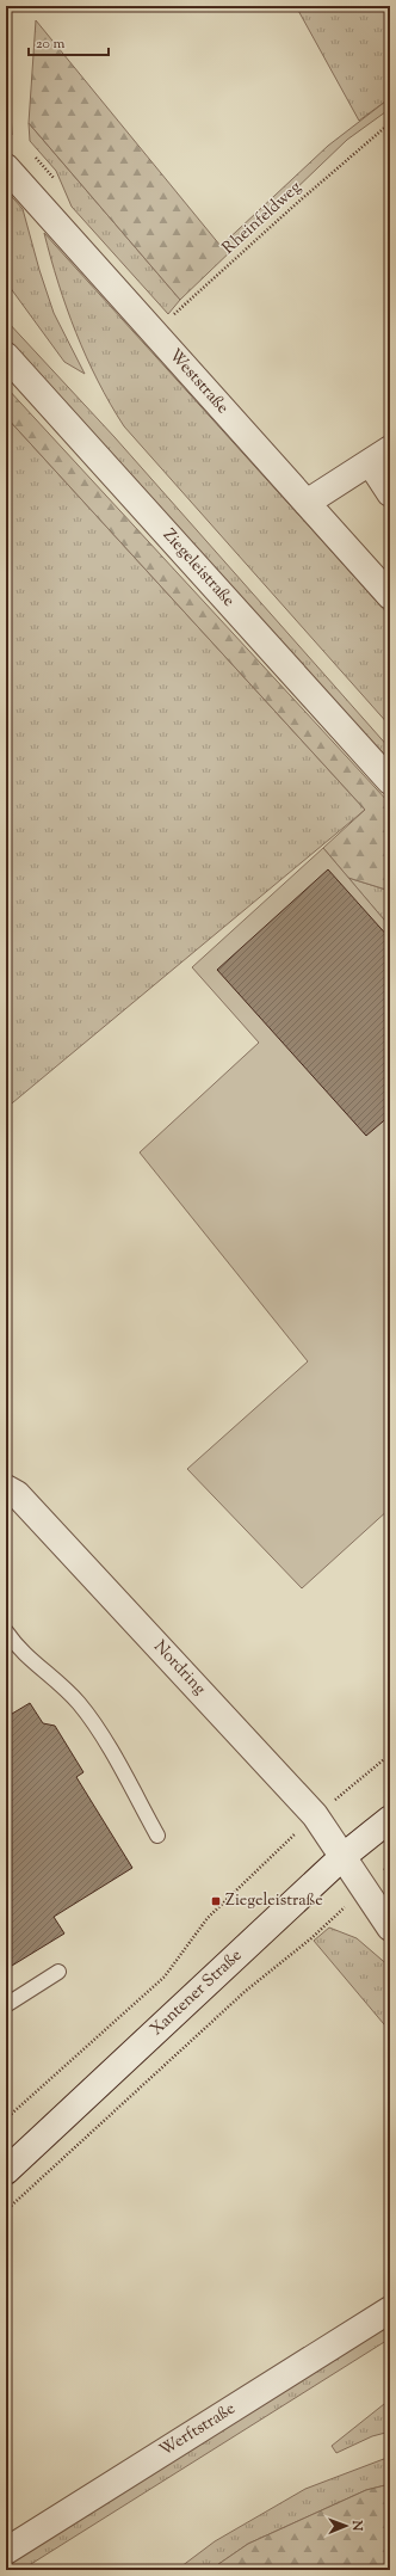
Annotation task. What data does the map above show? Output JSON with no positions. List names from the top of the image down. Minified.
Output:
{"streets":{"street":["Weststraße","Ziegeleistraße","Nordring","Xantener Straße","Werftstraße"],"path":["Rheinfeldweg"]},"crossings":[["Rheinfeldweg","Weststraße"],["Nordring","Xantener Straße"]],"places":{"transit":["Ziegeleistraße"]},"scale_bar":"20 m","north":"right"}
